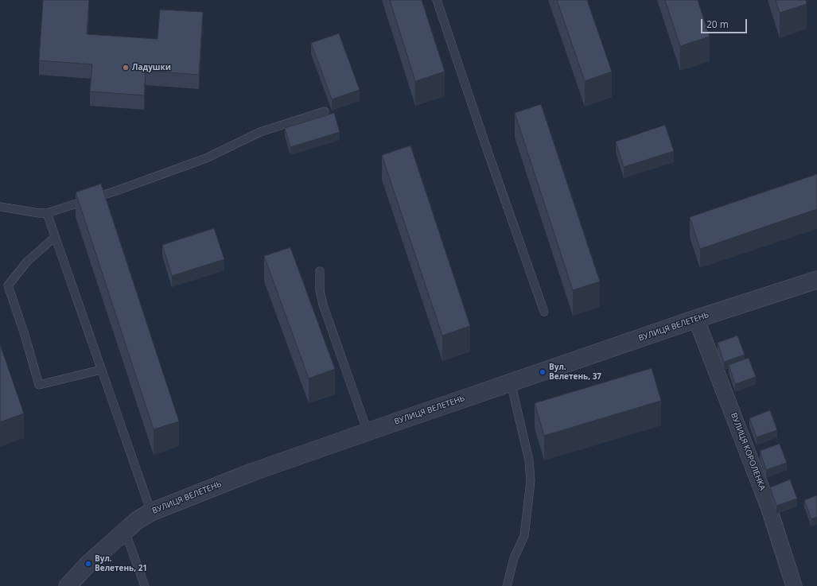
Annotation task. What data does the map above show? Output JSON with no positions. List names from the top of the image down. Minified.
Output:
{"streets":{"street":["ВУЛИЦЯ ВЕЛЕТЕНЬ","ВУЛИЦЯ КОРОЛЕНКА"]},"crossings":[["ВУЛИЦЯ ВЕЛЕТЕНЬ","ВУЛИЦЯ КОРОЛЕНКА"]],"places":["Ладушки","Вул. Велетень, 37","Вул. Велетень, 21"],"scale_bar":"20 m"}
